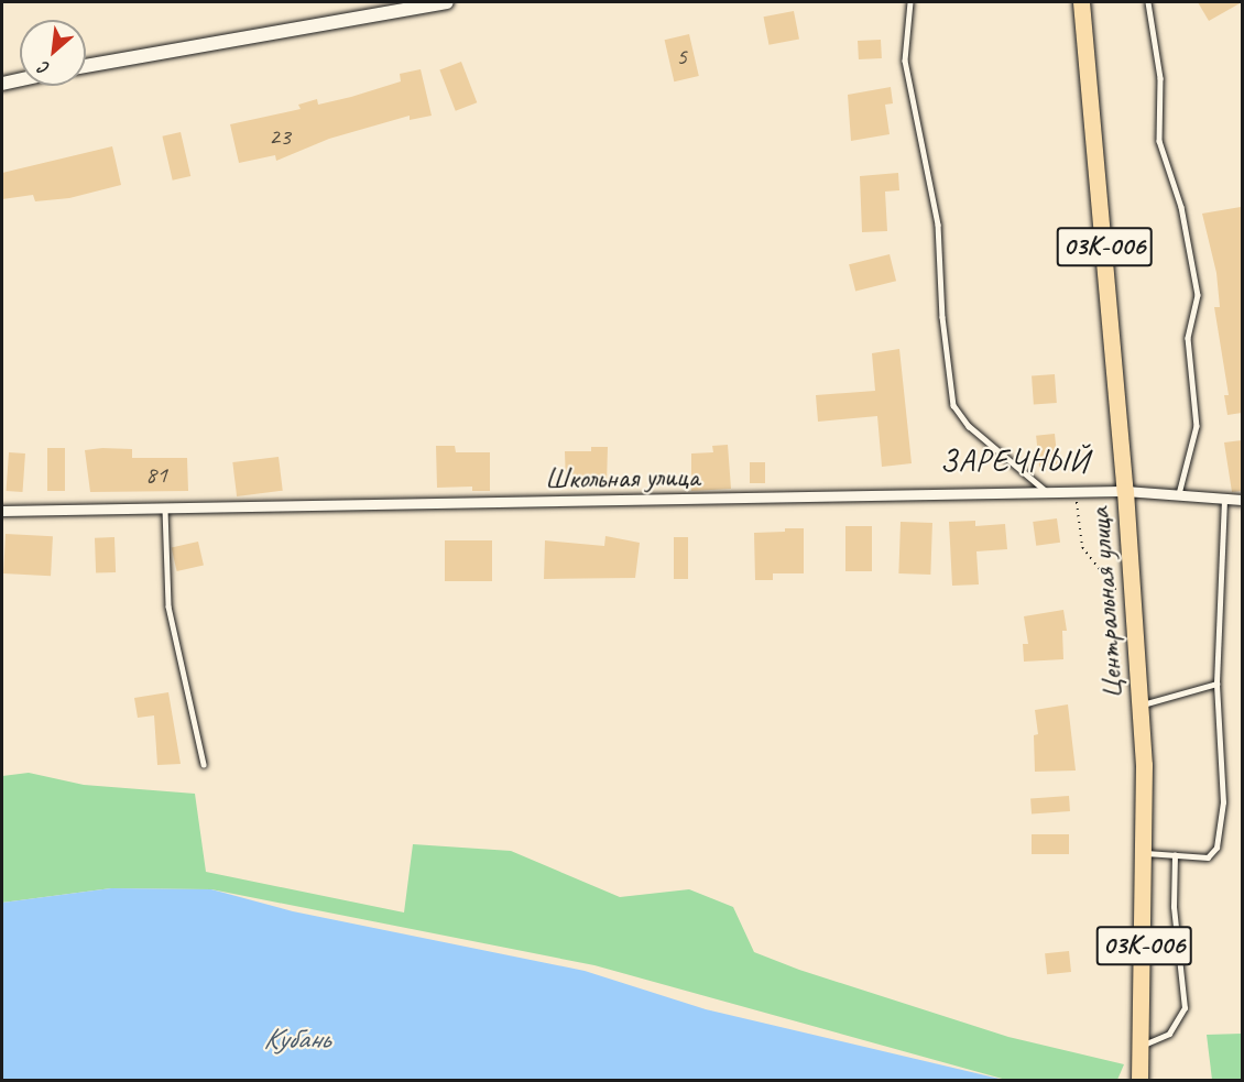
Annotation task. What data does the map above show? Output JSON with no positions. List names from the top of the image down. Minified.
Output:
{"streets":{"main road":["03К-006","Центральная улица"],"street":["Школьная улица"]},"crossings":[["03К-006","Центральная улица"],["Школьная улица","Центральная улица"]],"districts":["ЗАРЕЧНЫЙ"],"water":["Кубань"],"house_numbers":["5","23","81"],"north":"bottom left"}
